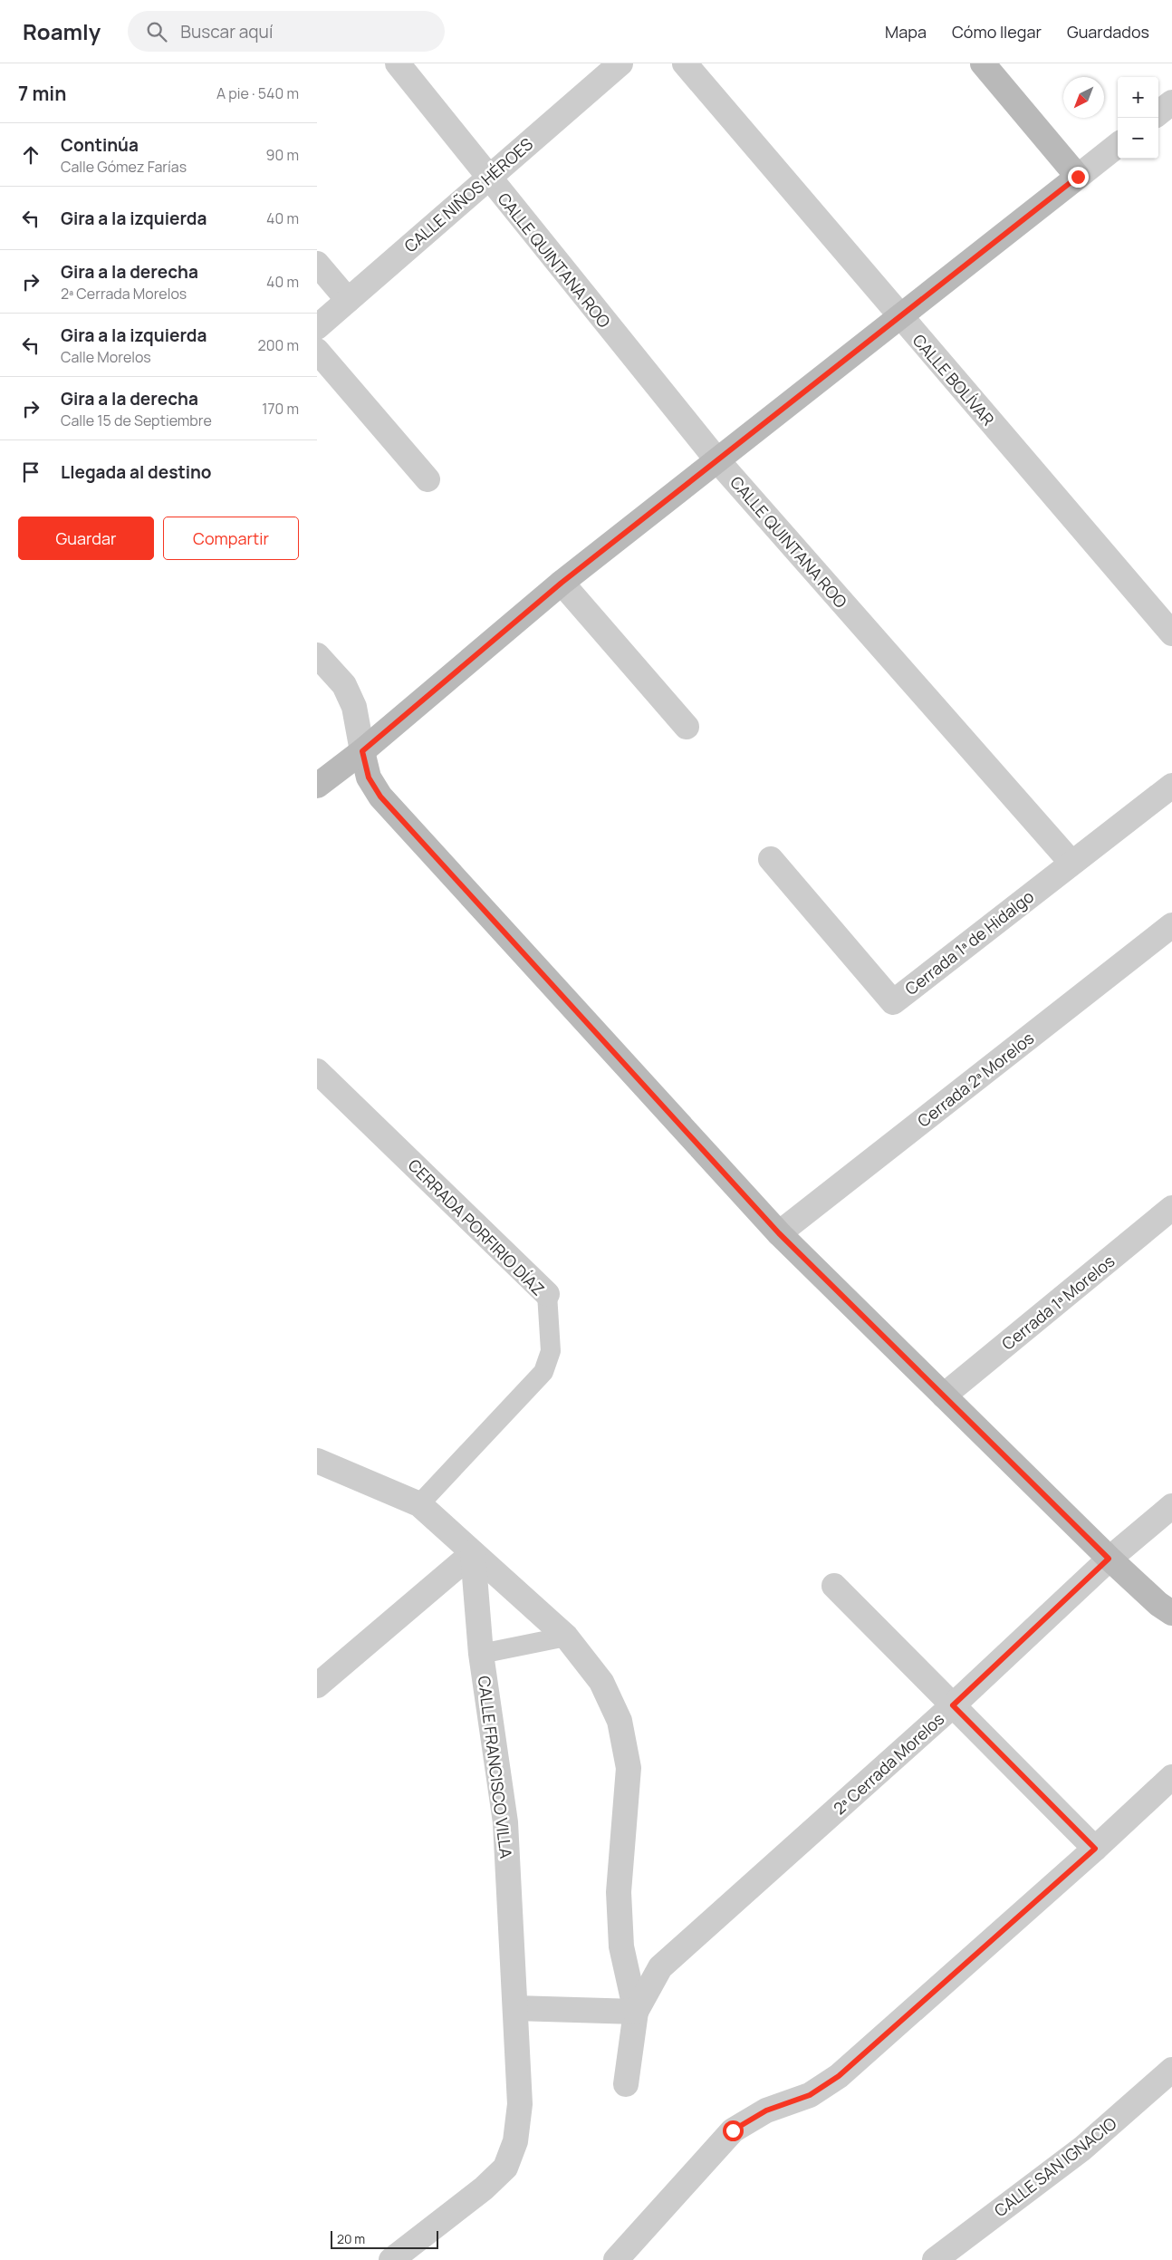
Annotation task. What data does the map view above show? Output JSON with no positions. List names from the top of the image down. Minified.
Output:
{"streets":{"street":["CALLE NIÑOS HÉROES","CALLE QUINTANA ROO","CALLE BOLÍVAR","Cerrada 1ª de Hidalgo","Cerrada 2ª Morelos","CERRADA PORFIRIO DÍAZ","Cerrada 1ª Morelos","2ª Cerrada Morelos","CALLE FRANCISCO VILLA","CALLE SAN IGNACIO"]},"crossings":[["CALLE NIÑOS HÉROES","CALLE QUINTANA ROO"],["CALLE QUINTANA ROO","Cerrada 1ª de Hidalgo"]],"scale_bar":"20 m","north":"bottom left","page":{"header":"Roamly","search":"Buscar aquí","nav":["Mapa","Cómo llegar","Guardados"],"heading":["7 min","A pie · 540 m"],"map_buttons":["+","−"],"list":[["Continúa","Calle Gómez Farías","90 m"],["Gira a la izquierda","40 m"],["Gira a la derecha","2ª Cerrada Morelos","40 m"],["Gira a la izquierda","Calle Morelos","200 m"],["Gira a la derecha","Calle 15 de Septiembre","170 m"],"Llegada al destino"],"buttons":["Guardar","Compartir"],"scale":"20 m"}}
